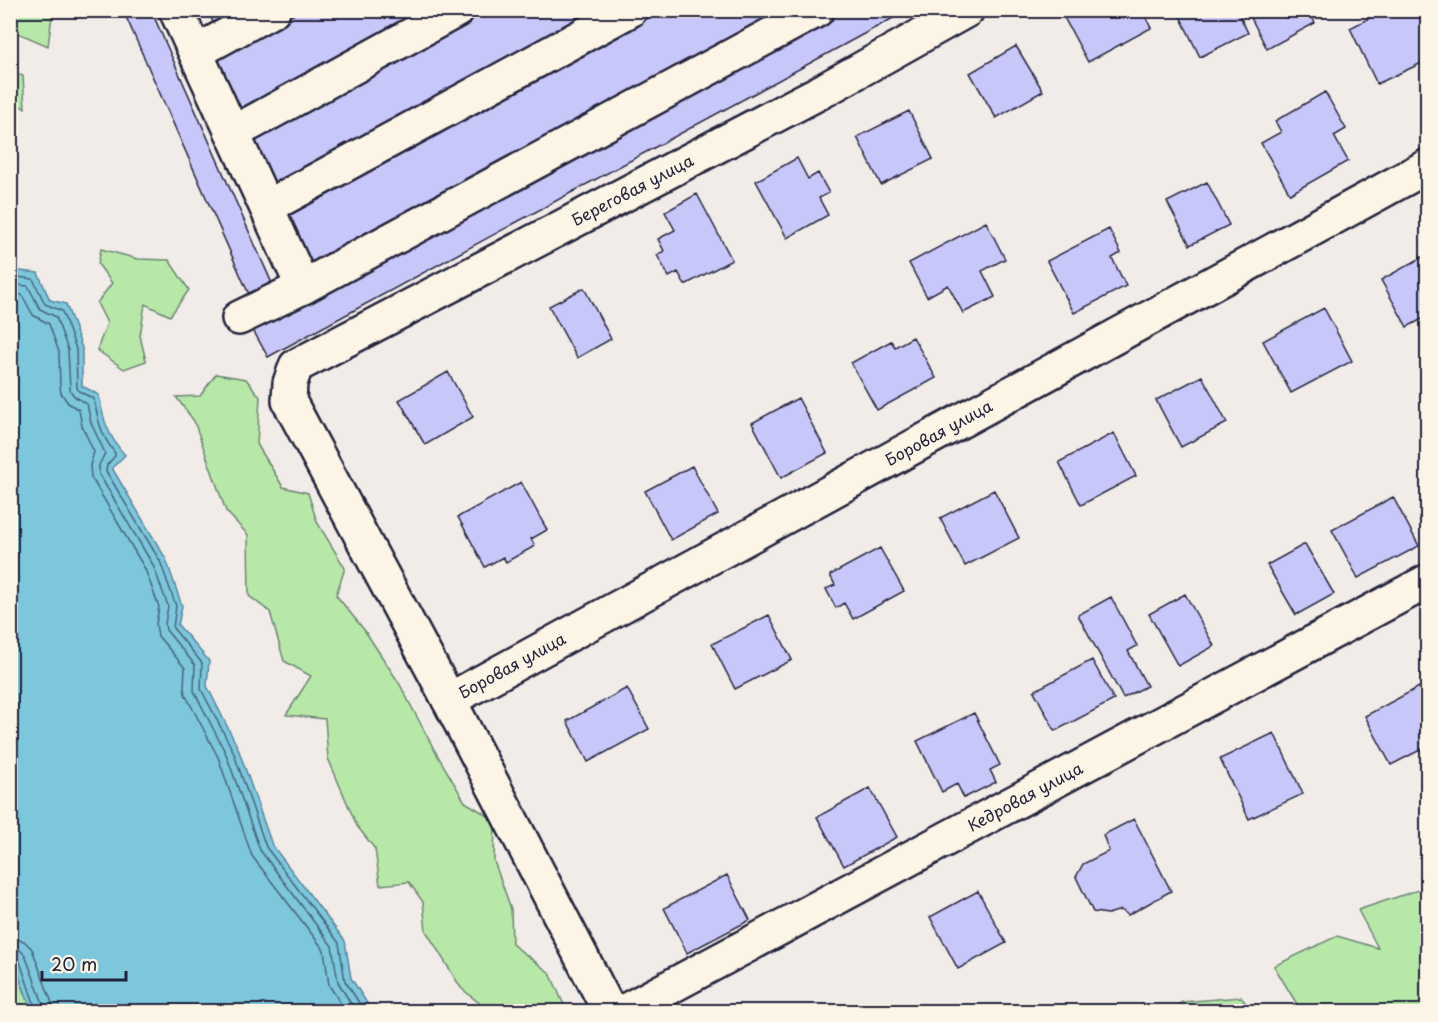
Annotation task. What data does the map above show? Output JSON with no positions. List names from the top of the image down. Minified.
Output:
{"streets":{"street":["Береговая улица","Боровая улица","Кедровая улица"]},"crossings":[["Береговая улица","Боровая улица"]],"scale_bar":"20 m"}
